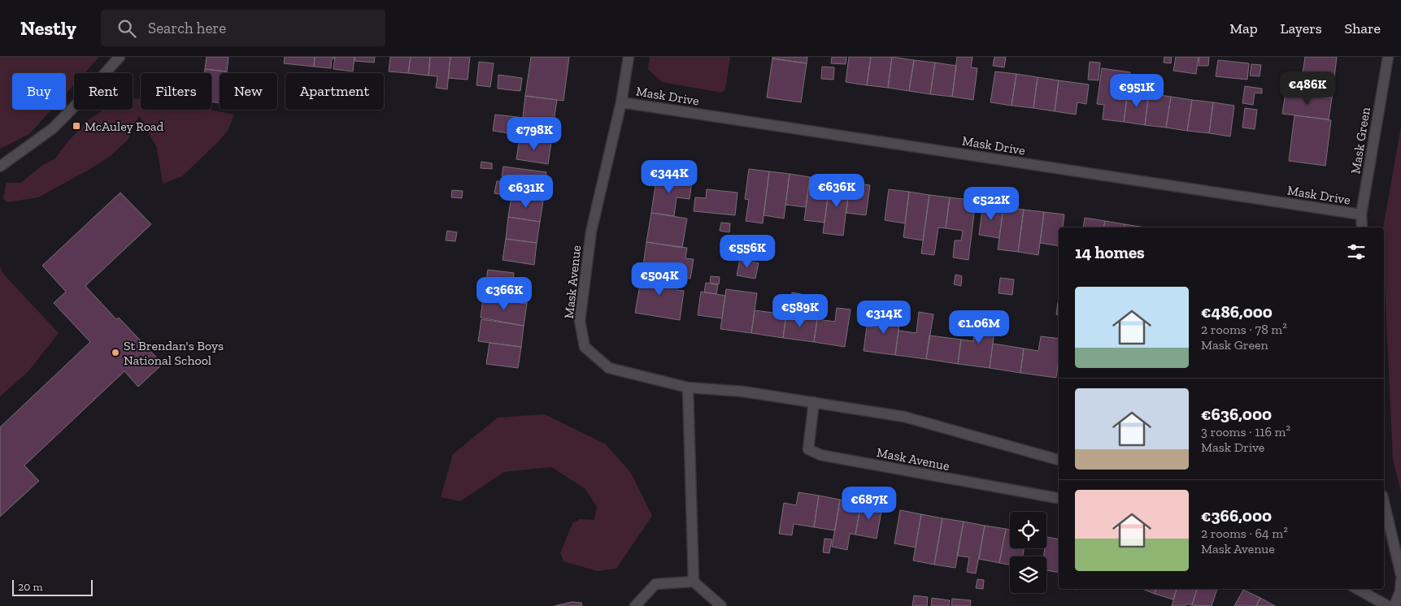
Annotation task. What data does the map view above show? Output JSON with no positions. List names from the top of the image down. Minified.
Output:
{"streets":{"street":["Mask Drive","Mask Green","Mask Avenue"]},"crossings":[["Mask Drive","Mask Green"],["Mask Drive","Mask Avenue"]],"places":{"transit":["McAuley Road"],"other":["St Brendan's Boys National School"]},"scale_bar":"20 m","page":{"header":"Nestly","search":"Search here","nav":["Map","Layers","Share"],"price":["€486K","€951K","€798K","€344K","€636K","€631K","€522K","€556K","€504K","€366K","€589K","€314K","€1.06M","€687K"],"chip":["Buy","Rent","Filters","New","Apartment"],"heading":"14 homes","list":[{"name":"€486,000","note":"2 rooms · 78 m² · Mask Green"},{"name":"€636,000","note":"3 rooms · 116 m² · Mask Drive"},{"name":"€366,000","note":"2 rooms · 64 m² · Mask Avenue"}],"scale":"20 m"}}
